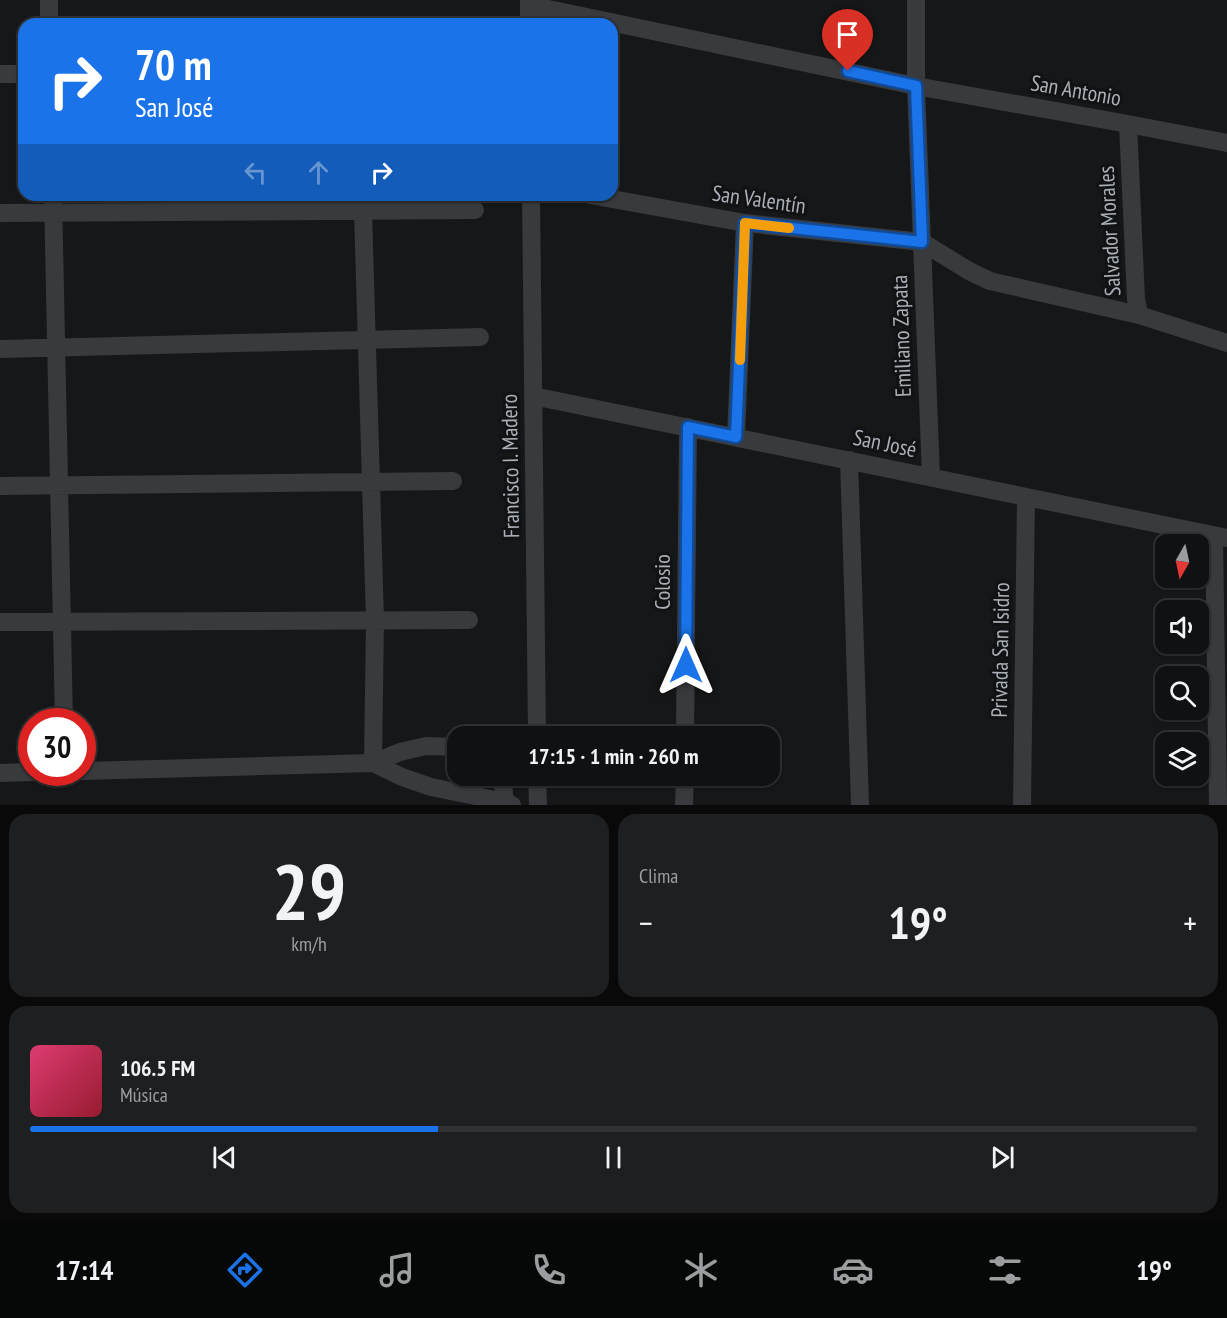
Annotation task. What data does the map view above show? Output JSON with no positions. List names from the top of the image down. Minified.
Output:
{"streets":{"street":["San Antonio","San Valentín","Salvador Morales","Emiliano Zapata","San José","Francisco I. Madero","Colosio","Privada San Isidro"]},"crossings":[["San Antonio","Salvador Morales"],["San Antonio","Emiliano Zapata"],["San Valentín","Emiliano Zapata"],["Emiliano Zapata","San José"],["San José","Francisco I. Madero"],["San José","Colosio"],["San José","Privada San Isidro"]],"north":"bottom","page":{"turn":["70 m","San José"],"limit":"30","trip":"17:15 · 1 min · 260 m","tile":[["29","km/h"],"Clima"],"heat":["−","19°","+"],"song":["106.5 FM","Música"],"tabs":["17:14","19°"]}}
